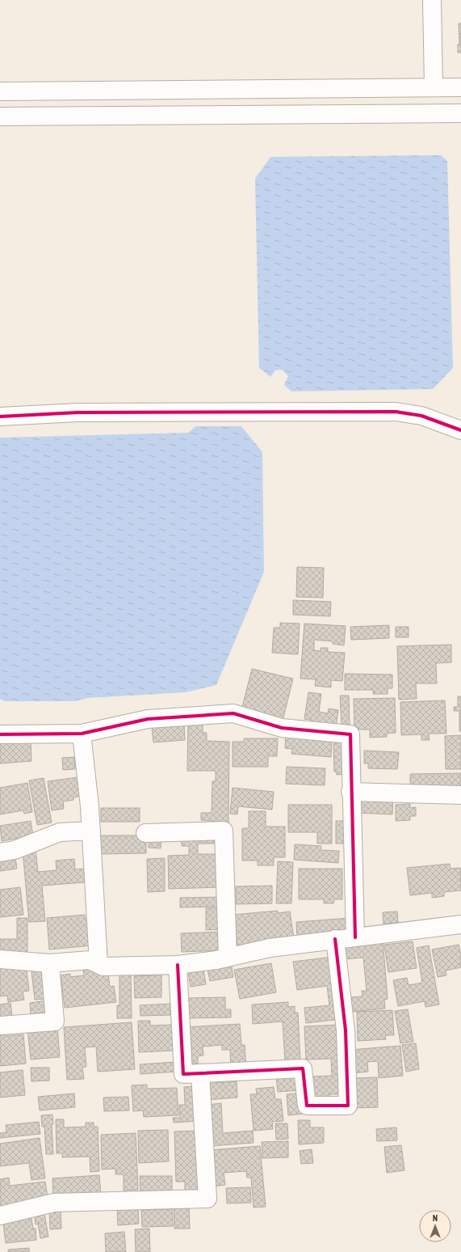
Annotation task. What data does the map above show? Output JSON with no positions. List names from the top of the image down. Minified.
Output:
{"north":"top"}
